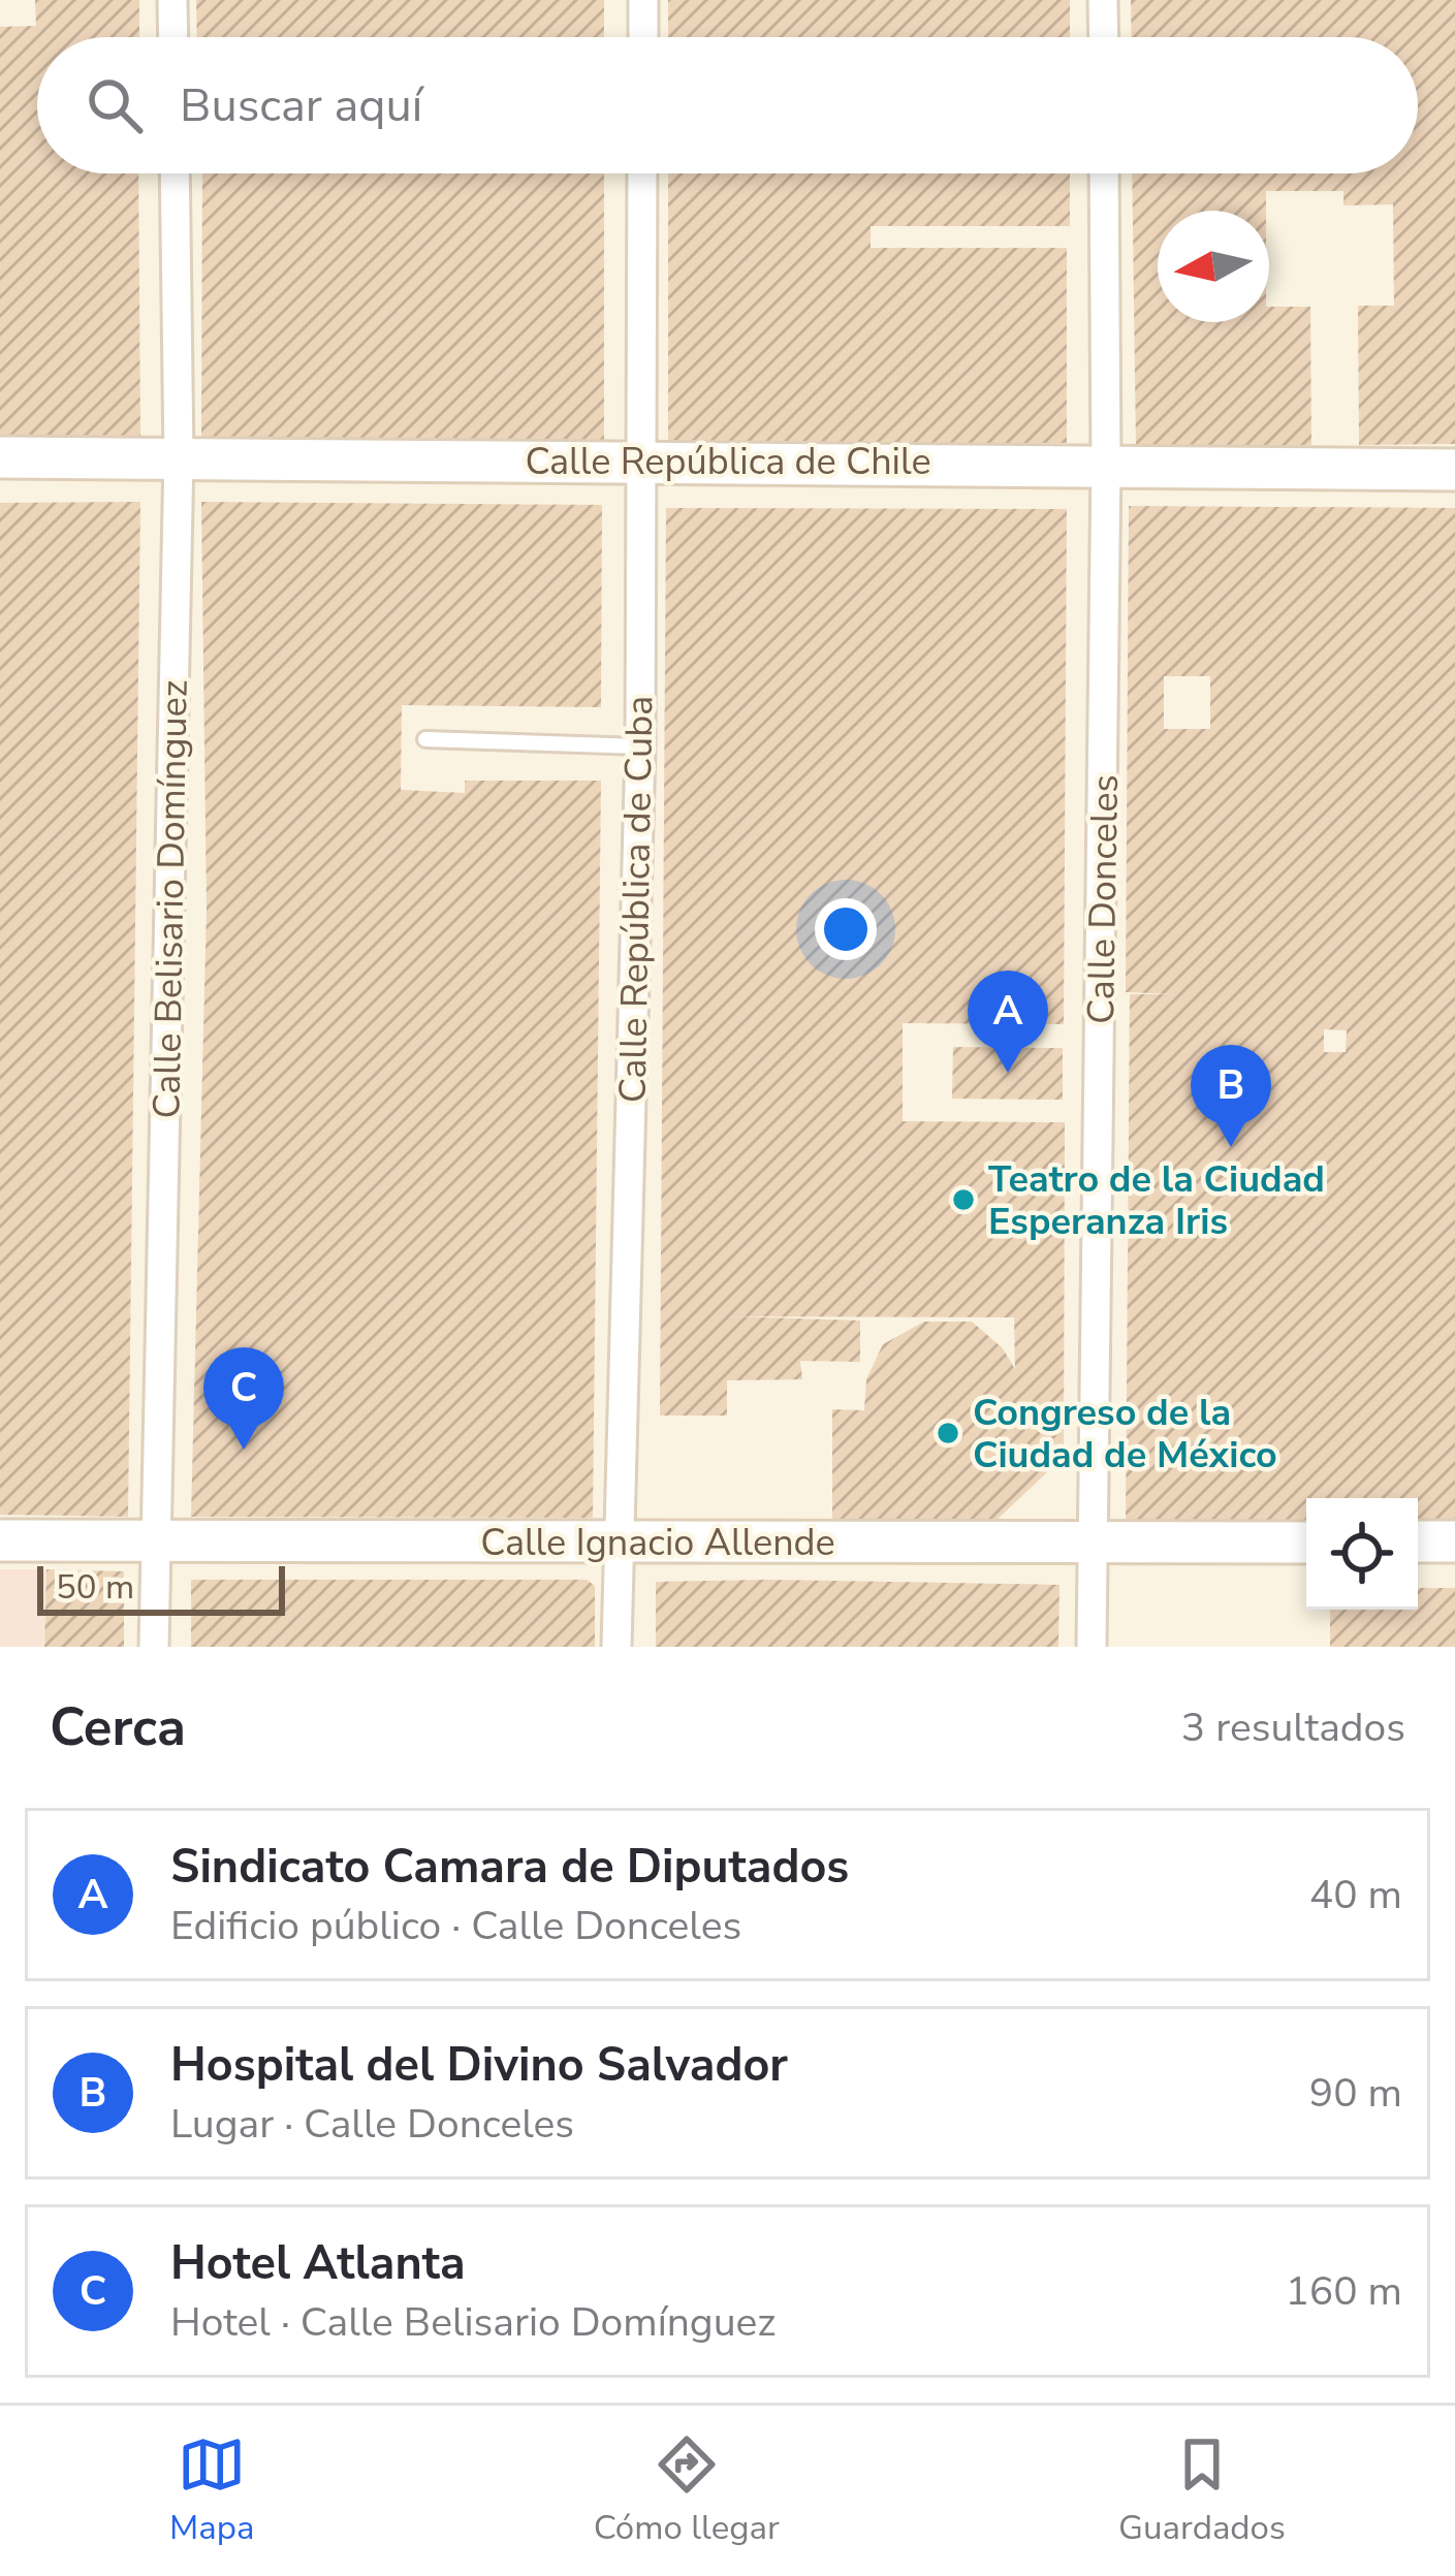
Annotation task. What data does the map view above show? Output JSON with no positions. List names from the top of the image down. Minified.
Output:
{"streets":{"street":["Calle República de Chile","Calle Belisario Domínguez","Calle República de Cuba","Calle Donceles","Calle Ignacio Allende"]},"crossings":[["Calle República de Chile","Calle Belisario Domínguez"],["Calle República de Chile","Calle República de Cuba"],["Calle República de Chile","Calle Donceles"],["Calle Belisario Domínguez","Calle Ignacio Allende"],["Calle República de Cuba","Calle Ignacio Allende"],["Calle Donceles","Calle Ignacio Allende"]],"places":["Teatro de la Ciudad Esperanza Iris","Congreso de la Ciudad de México"],"scale_bar":"50 m","north":"left","page":{"search":"Buscar aquí","pins":["A","B","C"],"scale":"50 m","heading":["Cerca","3 resultados"],"list":[{"mark":"A","name":"Sindicato Camara de Diputados","note":"Edificio público · Calle Donceles","value":"40 m"},{"mark":"B","name":"Hospital del Divino Salvador","note":"Lugar · Calle Donceles","value":"90 m"},{"mark":"C","name":"Hotel Atlanta","note":"Hotel · Calle Belisario Domínguez","value":"160 m"}],"nav":["Mapa","Cómo llegar","Guardados"]}}
